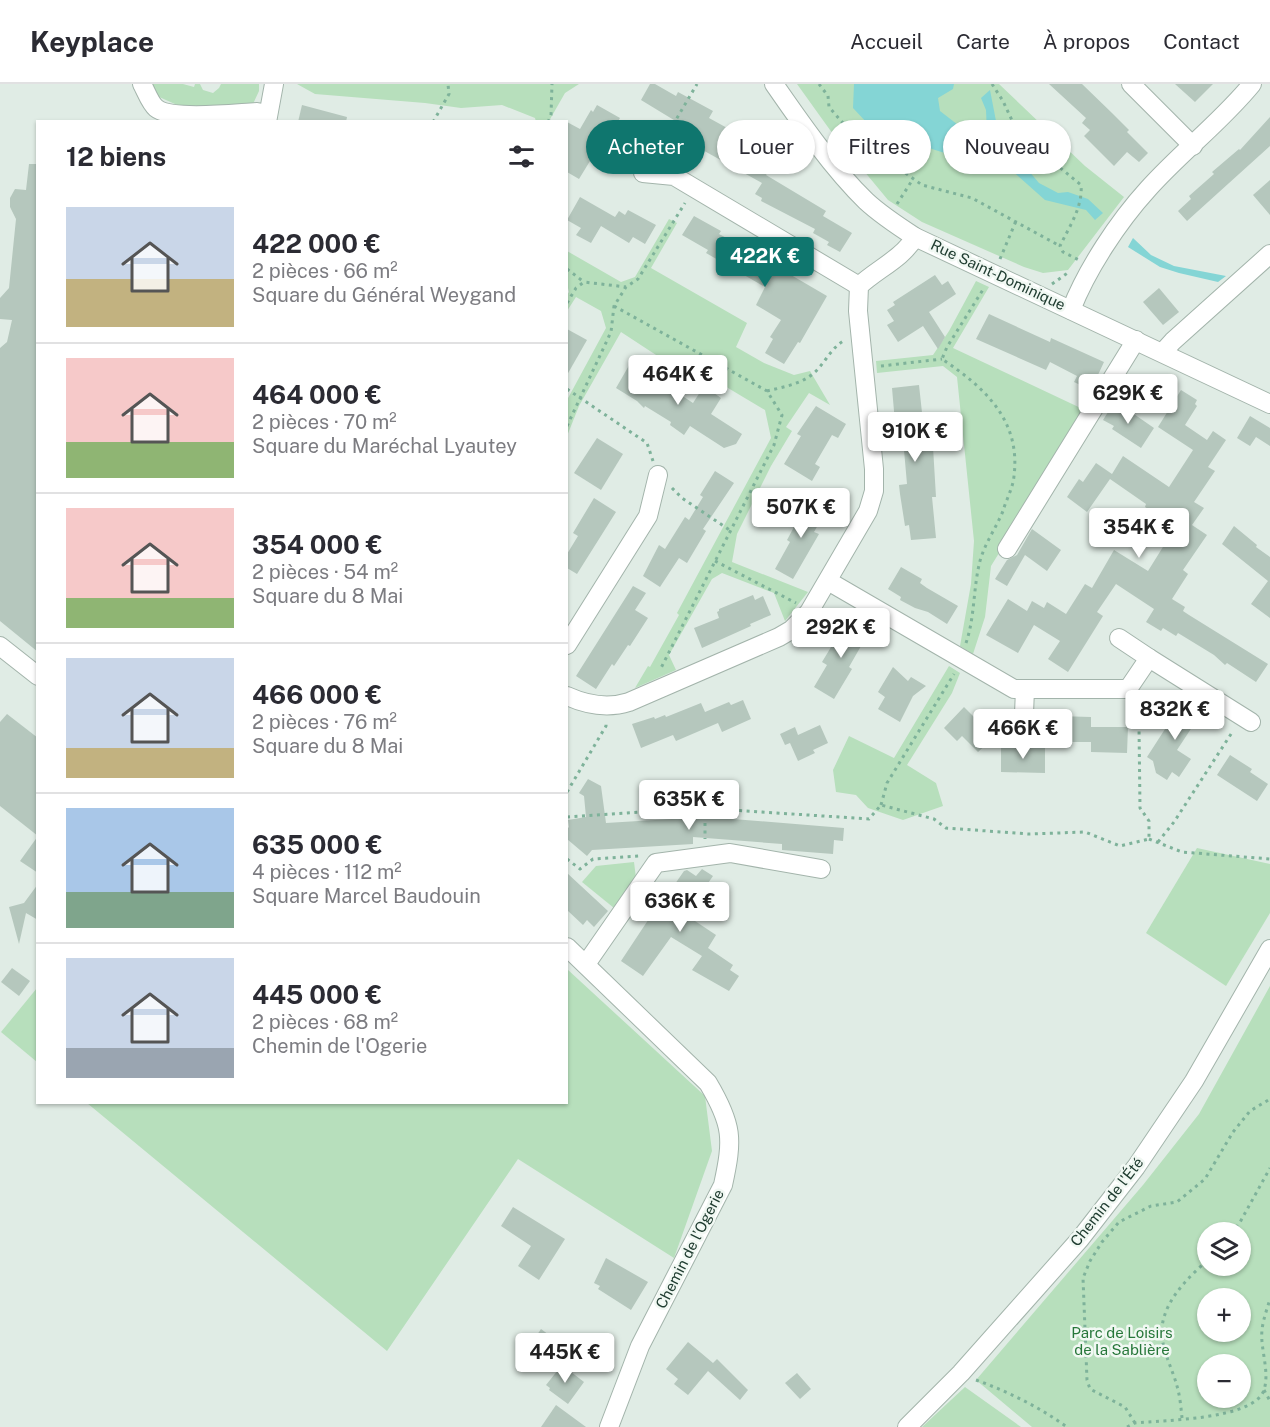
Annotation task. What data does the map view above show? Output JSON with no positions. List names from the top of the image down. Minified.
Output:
{"streets":{"street":["Rue Saint-Dominique","Chemin de l'Été","Chemin de l'Ogerie"]},"parks":["Parc de Loisirs de la Sablière"],"page":{"header":"Keyplace","nav":["Accueil","Carte","À propos","Contact"],"chip":["Acheter","Louer","Filtres","Nouveau"],"heading":"12 biens","list":[{"name":"422 000 €","note":"2 pièces · 66 m² · Square du Général Weygand"},{"name":"464 000 €","note":"2 pièces · 70 m² · Square du Maréchal Lyautey"},{"name":"354 000 €","note":"2 pièces · 54 m² · Square du 8 Mai"},{"name":"466 000 €","note":"2 pièces · 76 m² · Square du 8 Mai"},{"name":"635 000 €","note":"4 pièces · 112 m² · Square Marcel Baudouin"},{"name":"445 000 €","note":"2 pièces · 68 m² · Chemin de l'Ogerie"}],"price":["422K €","464K €","629K €","910K €","507K €","354K €","292K €","832K €","466K €","635K €","636K €","445K €"],"map_buttons":["+","−"]}}
